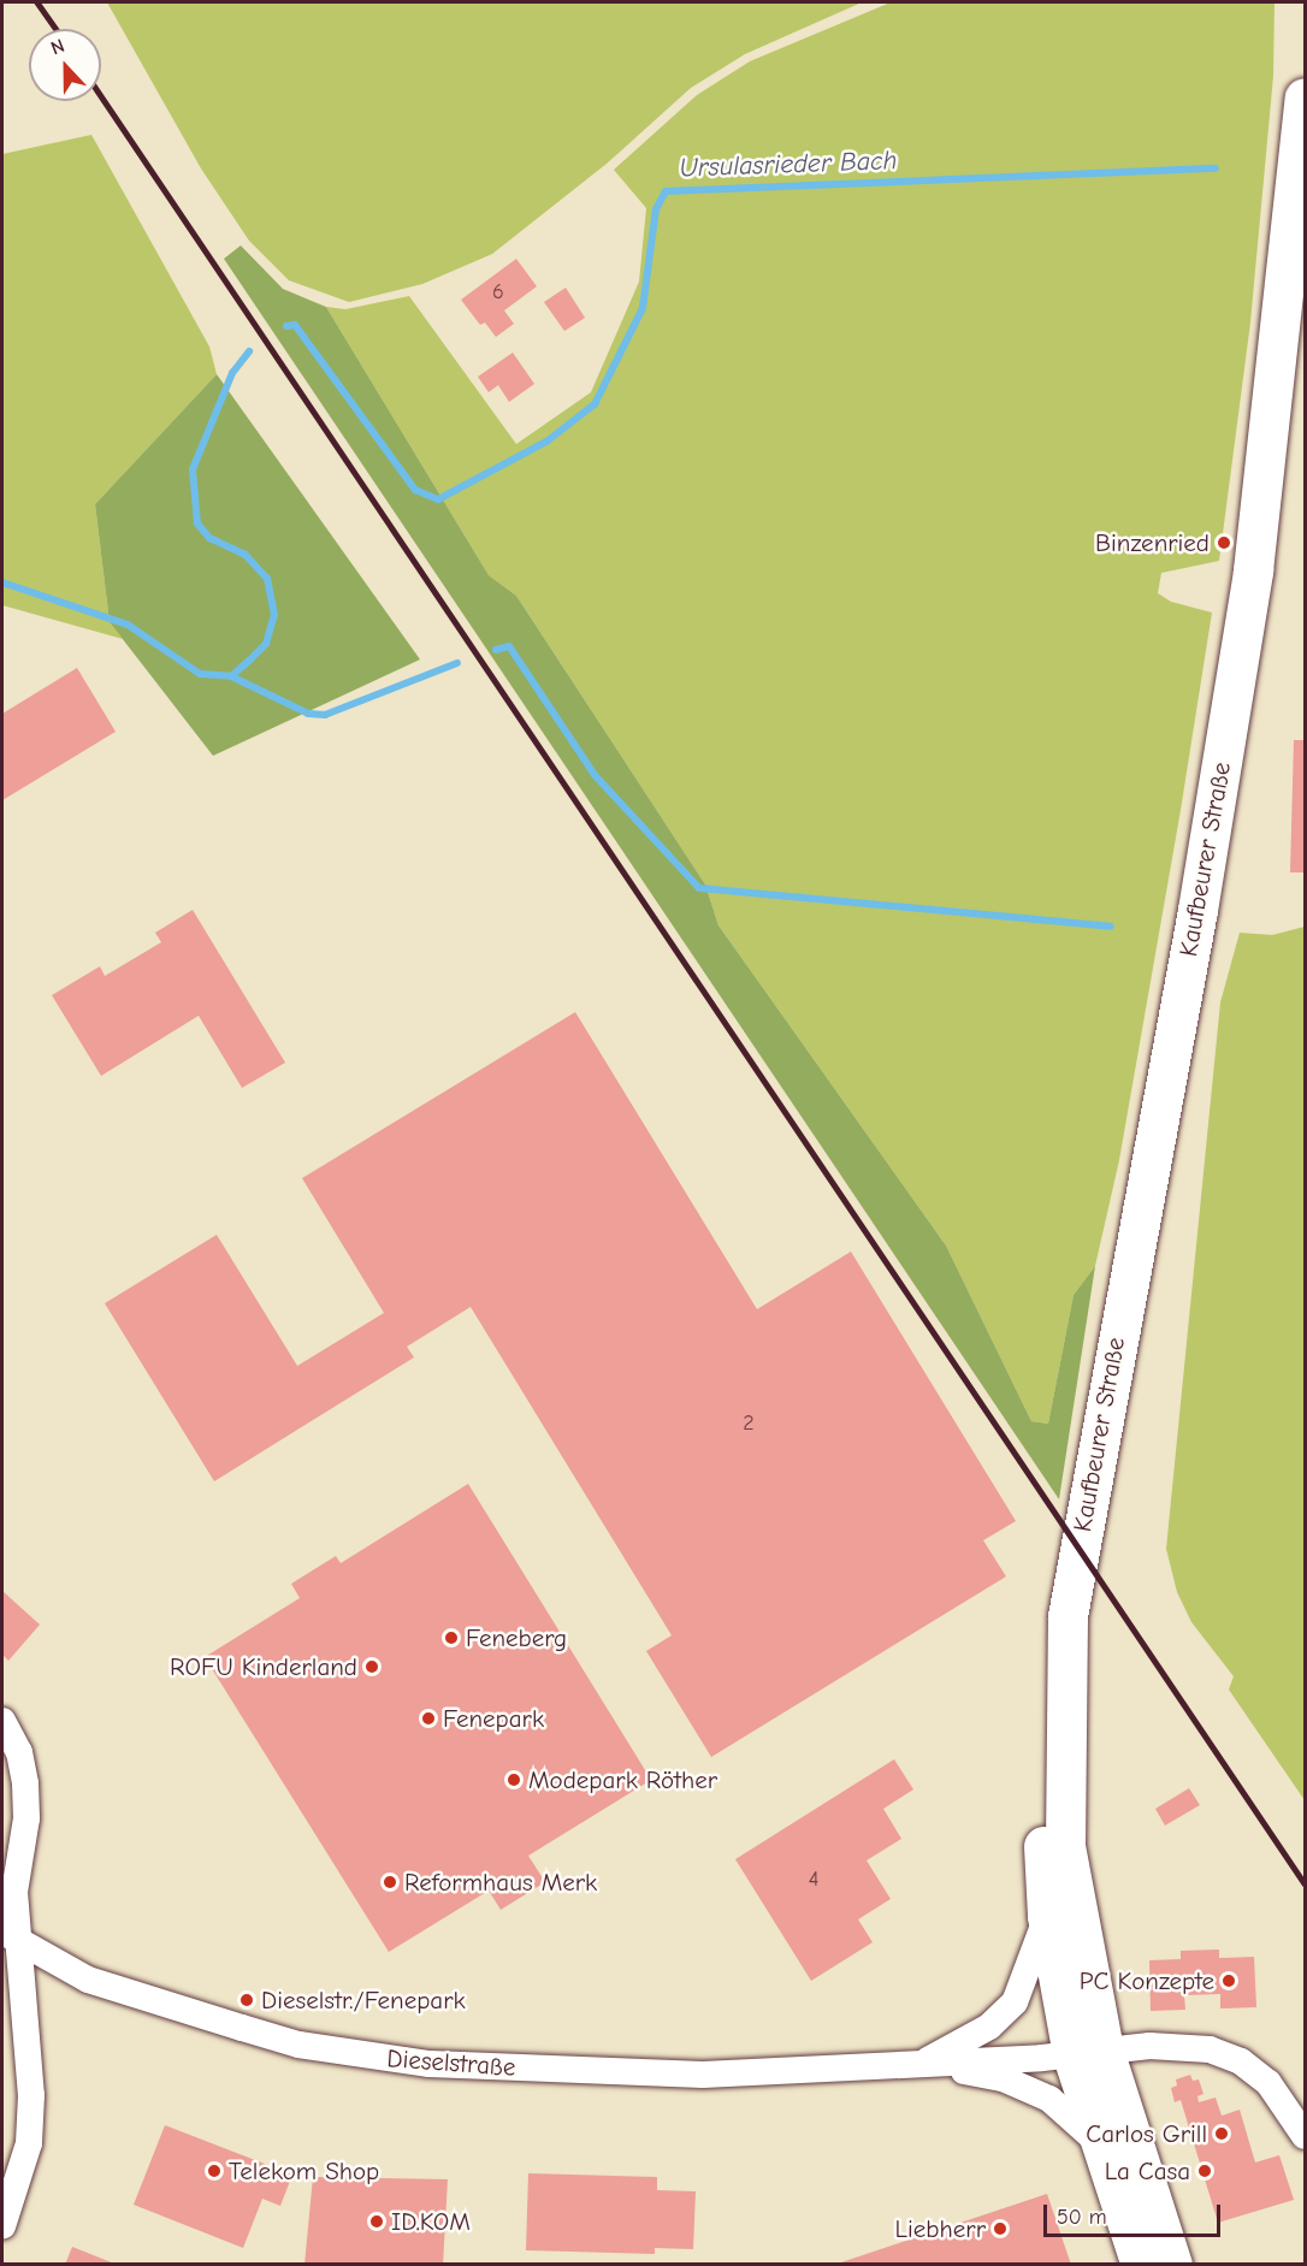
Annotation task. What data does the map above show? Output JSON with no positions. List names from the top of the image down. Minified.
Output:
{"streets":{"main road":["Kaufbeurer Straße"],"street":["Dieselstraße"]},"crossings":[["Kaufbeurer Straße","Dieselstraße"]],"water":["Ursulasrieder Bach"],"places":["Binzenried","Feneberg","ROFU Kinderland","Fenepark","Modepark Röther","Reformhaus Merk","PC Konzepte","Dieselstr./Fenepark","Carlos Grill","Telekom Shop","La Casa","ID.KOM","Liebherr"],"house_numbers":["6","2","4"],"scale_bar":"50 m","north":"top"}
